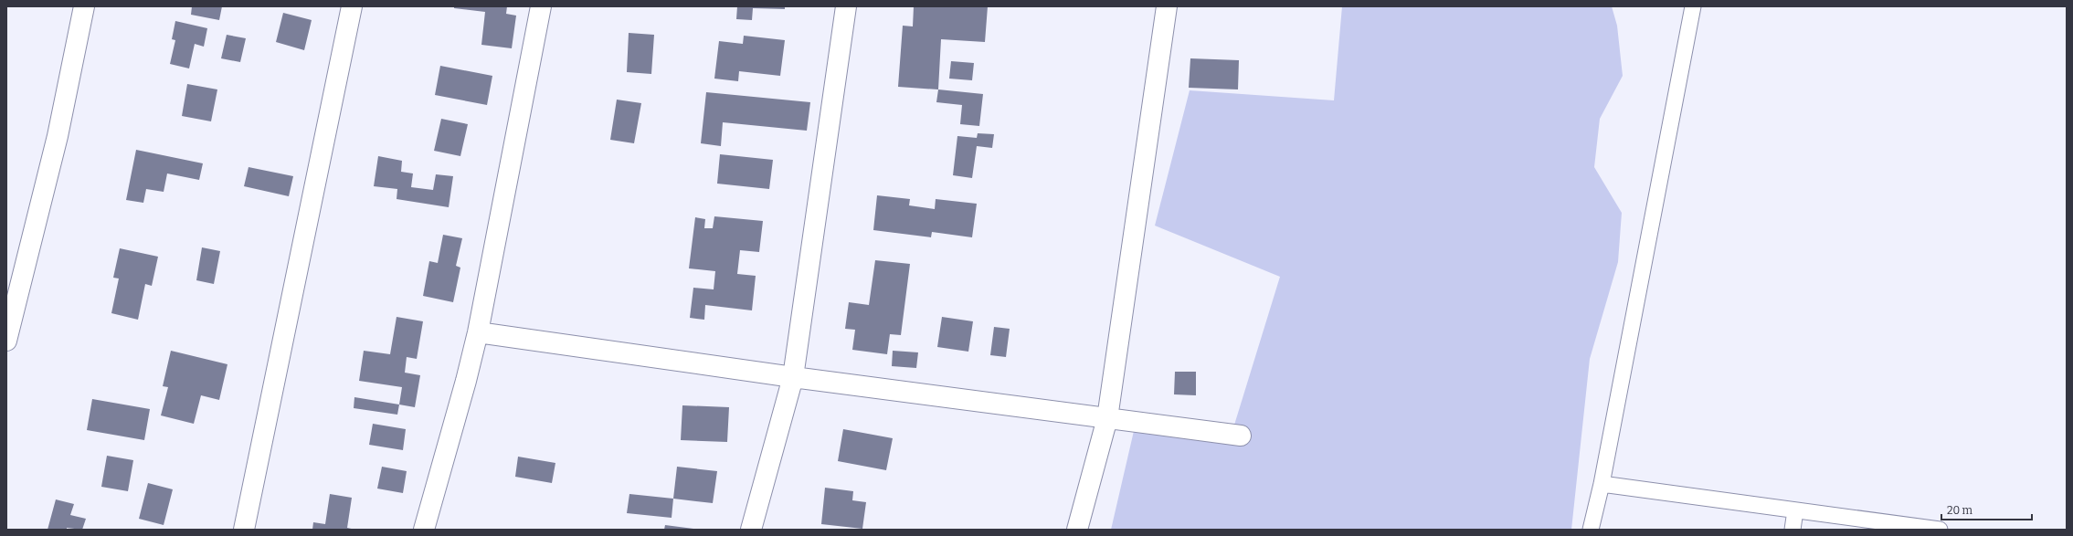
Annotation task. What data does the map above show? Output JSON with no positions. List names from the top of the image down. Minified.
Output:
{"scale_bar":"20 m"}
